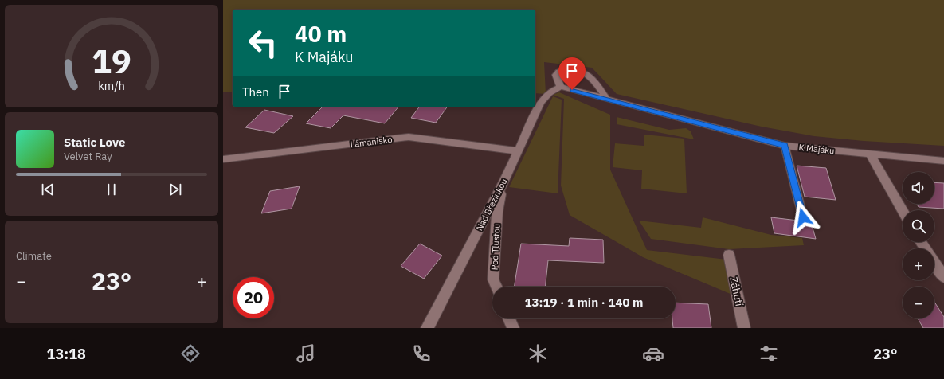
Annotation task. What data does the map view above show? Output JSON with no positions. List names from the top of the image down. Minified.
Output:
{"streets":{"street":["Lámanisko","K Majáku","Nad Březinkou","Pod Tlustou","Záhutí"]},"crossings":[["Lámanisko","Nad Březinkou"],["K Majáku","Nad Březinkou"],["Nad Březinkou","Pod Tlustou"]],"page":{"turn":["40 m","K Majáku"],"then":"Then","song":["Static Love","Velvet Ray"],"map_buttons":["+","−"],"tile":"Climate","heat":["−","23°","+"],"limit":"20","trip":"13:19 · 1 min · 140 m","tabs":["13:18","23°"],"gauge":["19","km/h"]}}
